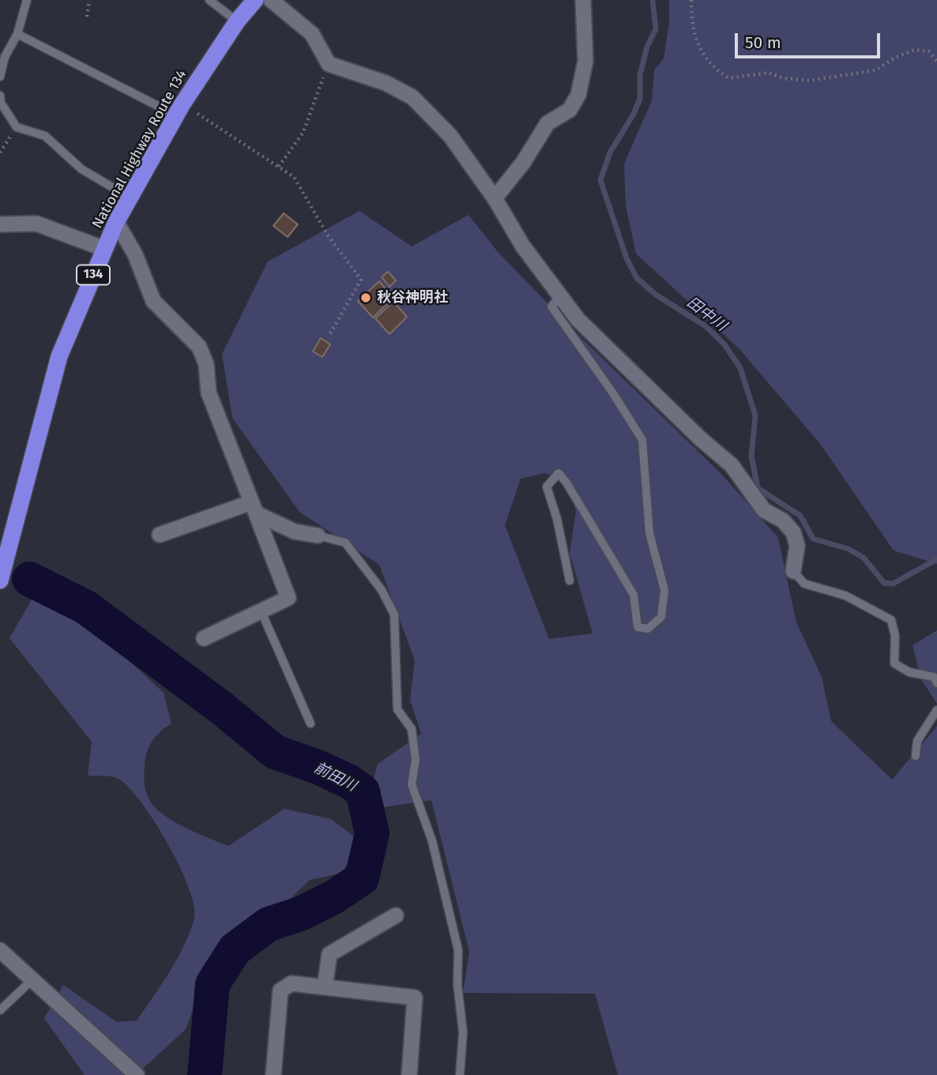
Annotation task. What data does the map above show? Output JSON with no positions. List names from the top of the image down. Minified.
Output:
{"streets":{"highway":["National Highway Route 134","134"]},"water":["田中川","前田川"],"places":["秋谷神明社"],"scale_bar":"50 m"}
